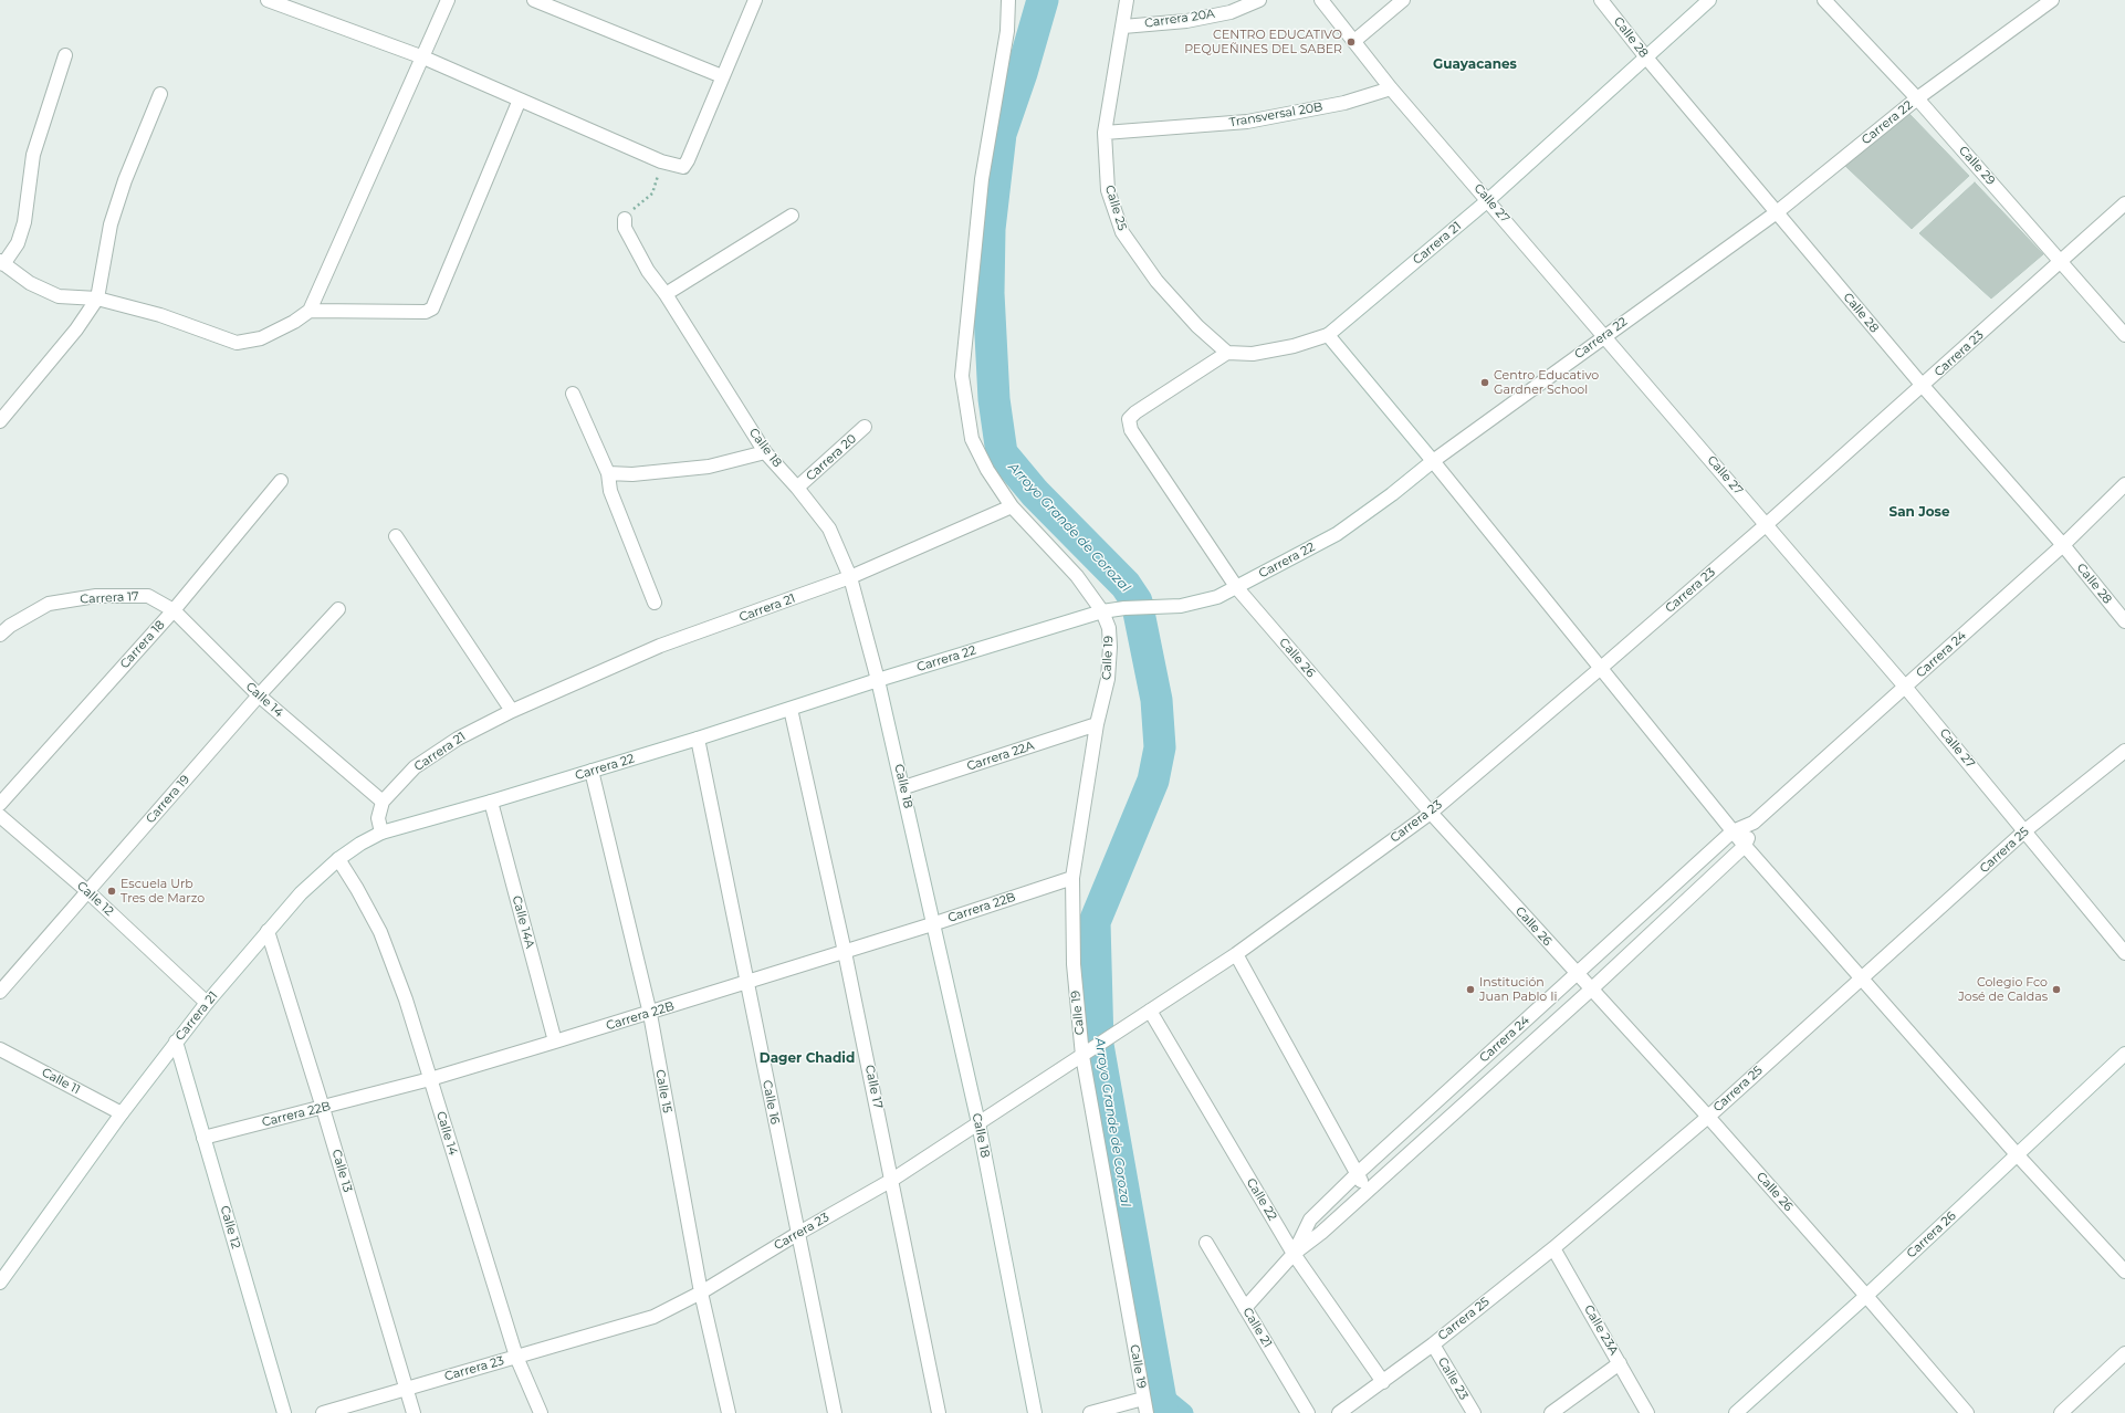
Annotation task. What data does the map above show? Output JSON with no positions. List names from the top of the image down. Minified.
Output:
{"streets":{"street":["Carrera 20A","Calle 28","Transversal 20B","Carrera 22","Calle 29","Calle 27","Calle 25","Carrera 21","Carrera 23","Calle 18","Carrera 20","Carrera 17","Carrera 18","Carrera 24","Calle 19","Calle 26","Calle 14","Carrera 22A","Carrera 19","Carrera 25","Calle 12","Carrera 22B","Calle 14A","Calle 11","Calle 17","Calle 15","Calle 16","Calle 13","Calle 22","Carrera 26","Calle 21","Calle 23A","Calle 23"]},"crossings":[["Carrera 20A","Calle 25"],["Calle 28","Carrera 22"],["Calle 28","Carrera 21"],["Calle 28","Carrera 23"],["Calle 28","Carrera 24"],["Transversal 20B","Calle 27"],["Transversal 20B","Calle 25"],["Carrera 22","Calle 29"],["Carrera 22","Calle 27"],["Carrera 22","Carrera 21"],["Carrera 22","Calle 18"],["Carrera 22","Calle 19"],["Carrera 22","Calle 26"],["Carrera 22","Calle 14A"],["Carrera 22","Calle 17"],["Carrera 22","Calle 15"],["Carrera 22","Calle 16"],["Calle 29","Carrera 23"],["Calle 27","Carrera 21"],["Calle 27","Carrera 23"],["Calle 27","Carrera 24"],["Calle 27","Carrera 25"],["Calle 25","Carrera 21"],["Calle 25","Calle 26"],["Carrera 21","Calle 18"],["Carrera 21","Calle 19"],["Carrera 21","Calle 26"],["Carrera 21","Calle 14"],["Carrera 21","Calle 12"],["Carrera 21","Calle 11"],["Carrera 21","Calle 13"],["Carrera 23","Calle 18"],["Carrera 23","Calle 19"],["Carrera 23","Calle 26"],["Carrera 23","Calle 14"],["Carrera 23","Calle 17"],["Carrera 23","Calle 15"],["Carrera 23","Calle 16"],["Carrera 23","Calle 13"],["Carrera 23","Calle 22"],["Calle 18","Carrera 20"],["Calle 18","Carrera 22A"],["Calle 18","Carrera 22B"],["Carrera 17","Calle 14"],["Carrera 18","Calle 14"],["Carrera 24","Calle 26"],["Carrera 24","Calle 22"],["Carrera 24","Calle 21"],["Calle 19","Carrera 22A"],["Calle 19","Carrera 22B"],["Calle 26","Carrera 25"],["Calle 26","Carrera 26"],["Calle 14","Carrera 19"],["Calle 14","Carrera 22B"],["Carrera 19","Calle 12"],["Carrera 25","Calle 22"],["Carrera 25","Calle 23A"],["Carrera 25","Calle 23"],["Calle 12","Carrera 22B"],["Carrera 22B","Calle 14A"],["Carrera 22B","Calle 17"],["Carrera 22B","Calle 15"],["Carrera 22B","Calle 16"],["Carrera 22B","Calle 13"]],"districts":["Guayacanes","San Jose","Dager Chadid"],"water":["Arroyo Grande de Corozal"],"places":["CENTRO EDUCATIVO PEQUEÑINES DEL SABER","Centro Educativo Gardner School","Escuela Urb Tres de Marzo","Institución Juan Pablo Ii","Colegio Fco José de Caldas"]}
